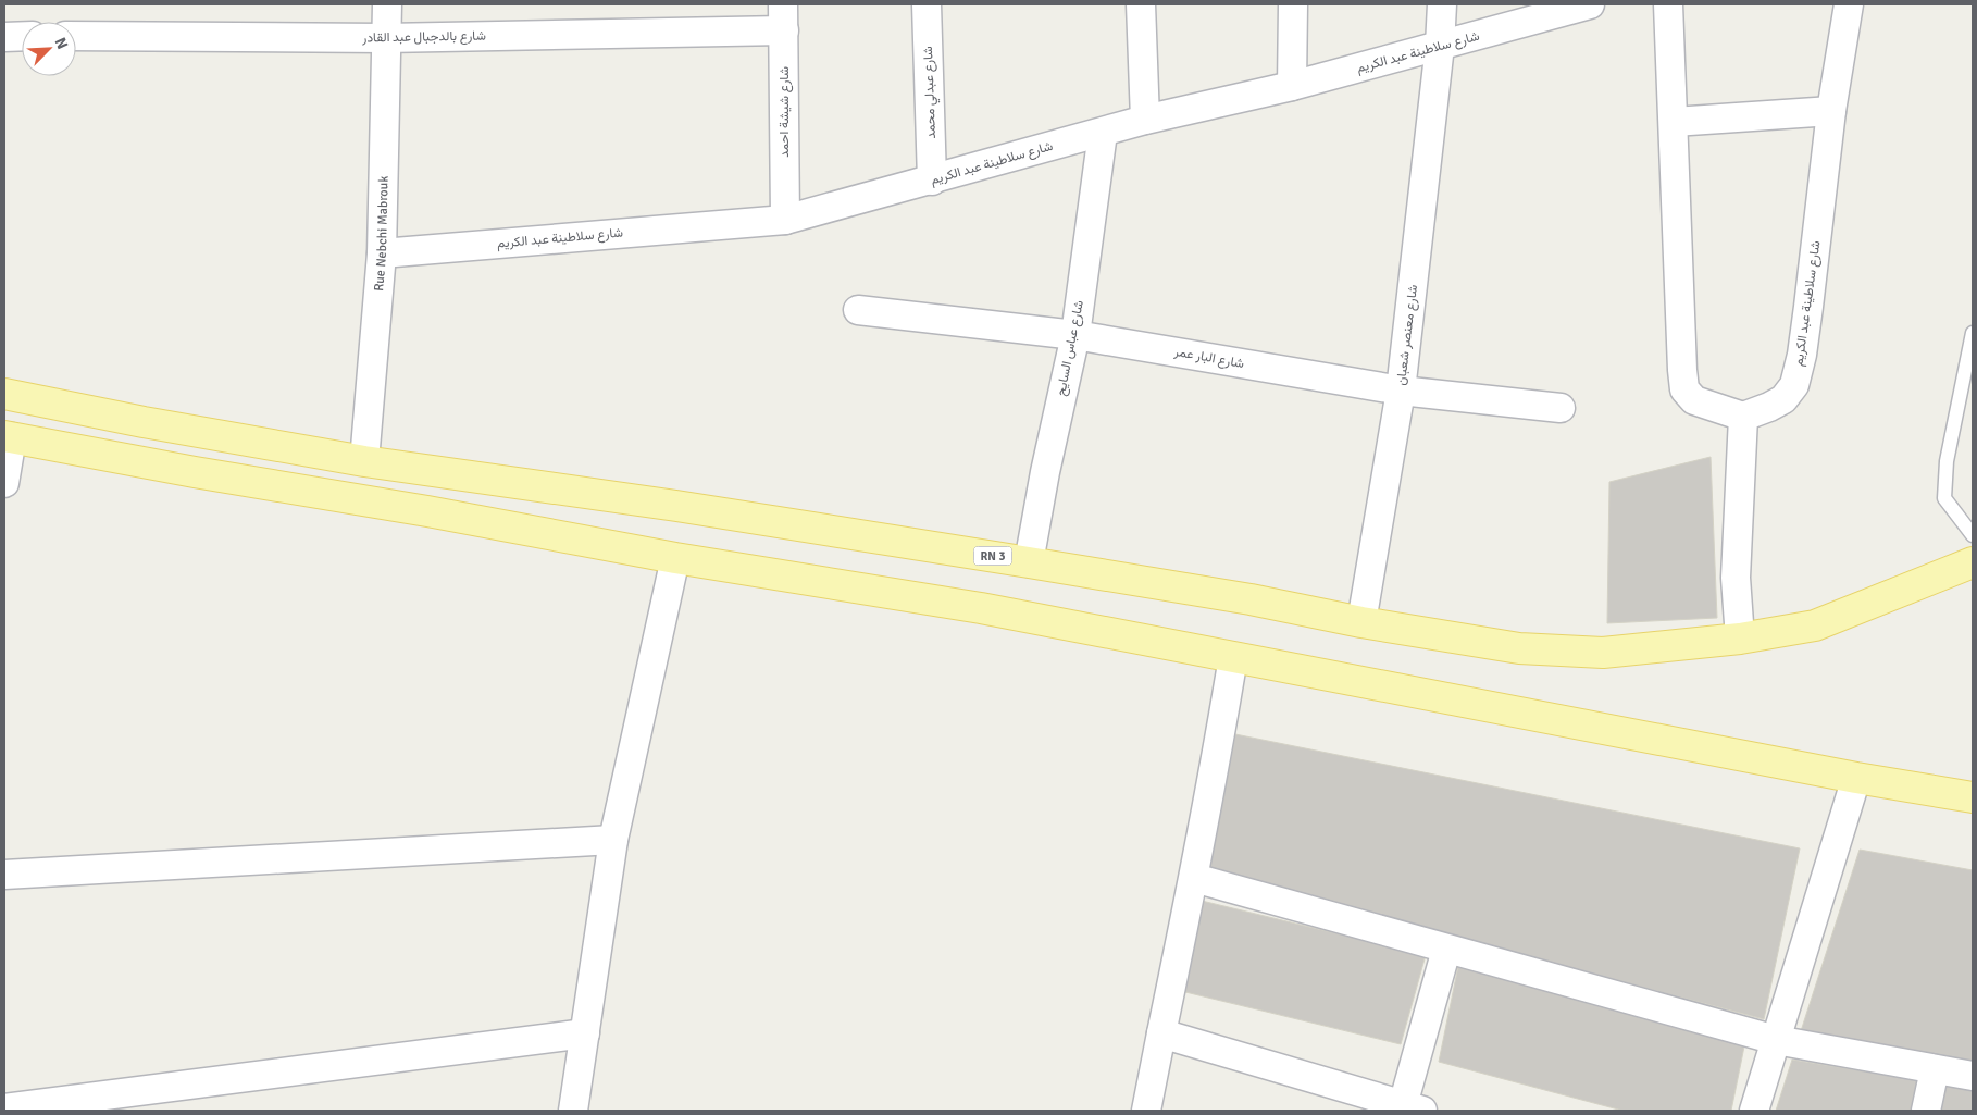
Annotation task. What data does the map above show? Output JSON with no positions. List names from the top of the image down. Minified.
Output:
{"streets":{"main road":["RN 3"],"street":["شارع بالدجبال عبد القادر","شارع سلاطينة عبد الكريم","شارع عبدلي محمد","شارع شيشة احمد","Rue Nebchi Mabrouk","شارع معنصر شعبان","شارع عباس السايح","شارع البار عمر"]},"crossings":[["شارع بالدجبال عبد القادر","شارع شيشة احمد"],["شارع بالدجبال عبد القادر","Rue Nebchi Mabrouk"],["شارع سلاطينة عبد الكريم","شارع عبدلي محمد"],["شارع سلاطينة عبد الكريم","شارع شيشة احمد"],["شارع سلاطينة عبد الكريم","Rue Nebchi Mabrouk"],["شارع سلاطينة عبد الكريم","شارع معنصر شعبان"],["شارع سلاطينة عبد الكريم","شارع عباس السايح"],["Rue Nebchi Mabrouk","RN 3"],["شارع معنصر شعبان","شارع البار عمر"],["شارع معنصر شعبان","RN 3"],["شارع عباس السايح","شارع البار عمر"],["شارع عباس السايح","RN 3"]],"north":"top right"}
